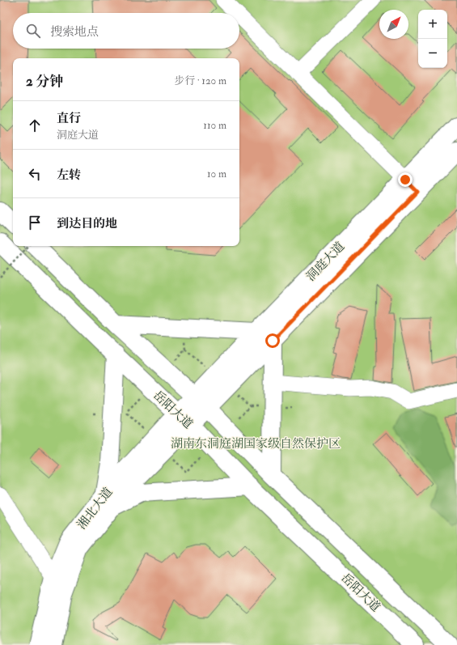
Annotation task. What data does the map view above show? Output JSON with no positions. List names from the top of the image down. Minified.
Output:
{"streets":{"main road":["洞庭大道","岳阳大道","湘北大道"]},"crossings":[["洞庭大道","岳阳大道"],["洞庭大道","湘北大道"],["岳阳大道","湘北大道"]],"parks":["湖南东洞庭湖国家级自然保护区"],"north":"top right","page":{"map_buttons":["+","−"],"search":"搜索地点","heading":["2 分钟","步行 · 120 m"],"list":[["直行","洞庭大道","110 m"],["左转","10 m"],"到达目的地"]}}
